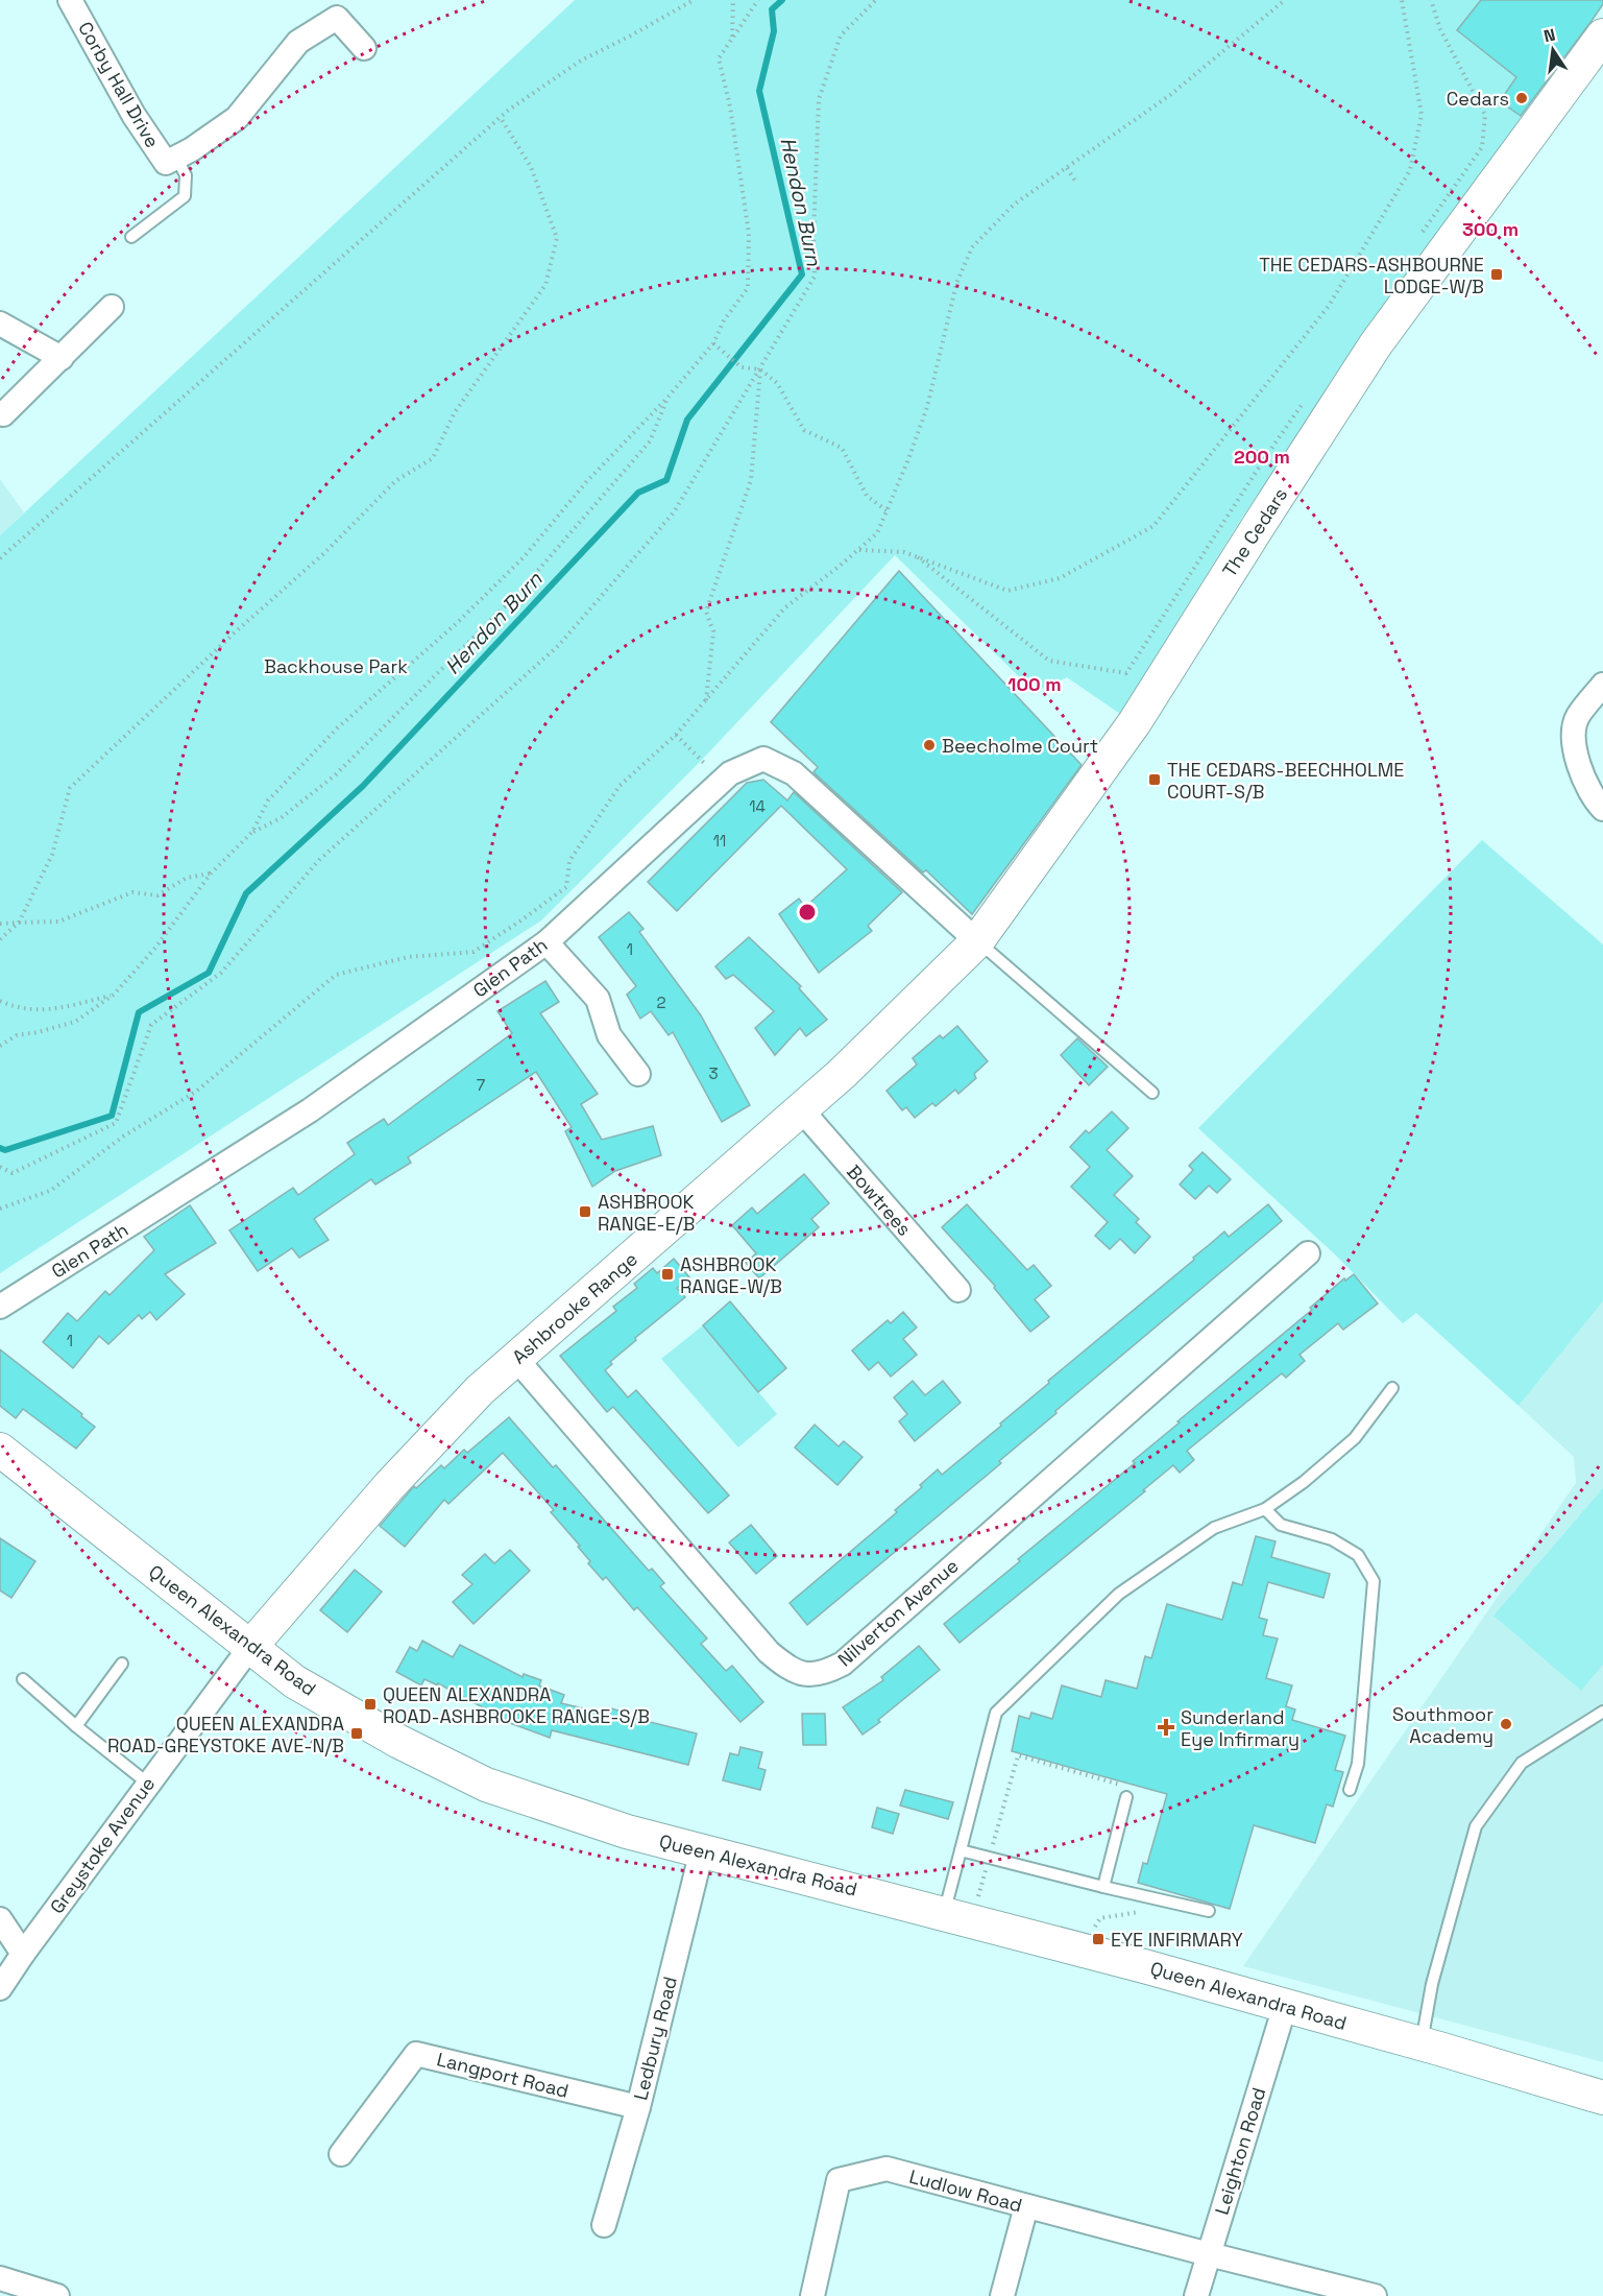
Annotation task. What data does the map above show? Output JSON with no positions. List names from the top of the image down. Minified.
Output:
{"streets":{"street":["Corby Hall Drive","The Cedars","Glen Path","Bowtrees","Ashbrooke Range","Nilverton Avenue","Queen Alexandra Road","Greystoke Avenue","Ledbury Road","Langport Road","Leighton Road","Ludlow Road"]},"crossings":[["The Cedars","Glen Path"],["The Cedars","Ashbrooke Range"],["Glen Path","Ashbrooke Range"],["Bowtrees","Ashbrooke Range"],["Ashbrooke Range","Nilverton Avenue"],["Ashbrooke Range","Queen Alexandra Road"],["Ashbrooke Range","Greystoke Avenue"],["Queen Alexandra Road","Greystoke Avenue"],["Queen Alexandra Road","Ledbury Road"],["Queen Alexandra Road","Leighton Road"],["Ledbury Road","Langport Road"],["Leighton Road","Ludlow Road"]],"water":["Hendon Burn"],"parks":["Backhouse Park"],"places":{"other":["Cedars","Beecholme Court","Southmoor Academy"],"transit":["THE CEDARS-ASHBOURNE LODGE-W/B","THE CEDARS-BEECHHOLME COURT-S/B","ASHBROOK RANGE-E/B","ASHBROOK RANGE-W/B","QUEEN ALEXANDRA ROAD-ASHBROOKE RANGE-S/B","QUEEN ALEXANDRA ROAD-GREYSTOKE AVE-N/B","EYE INFIRMARY"],"health":["Sunderland Eye Infirmary"]},"house_numbers":["14","11","1","2","3","7","1"],"north":"top","rings":["300 m","200 m","100 m"]}
